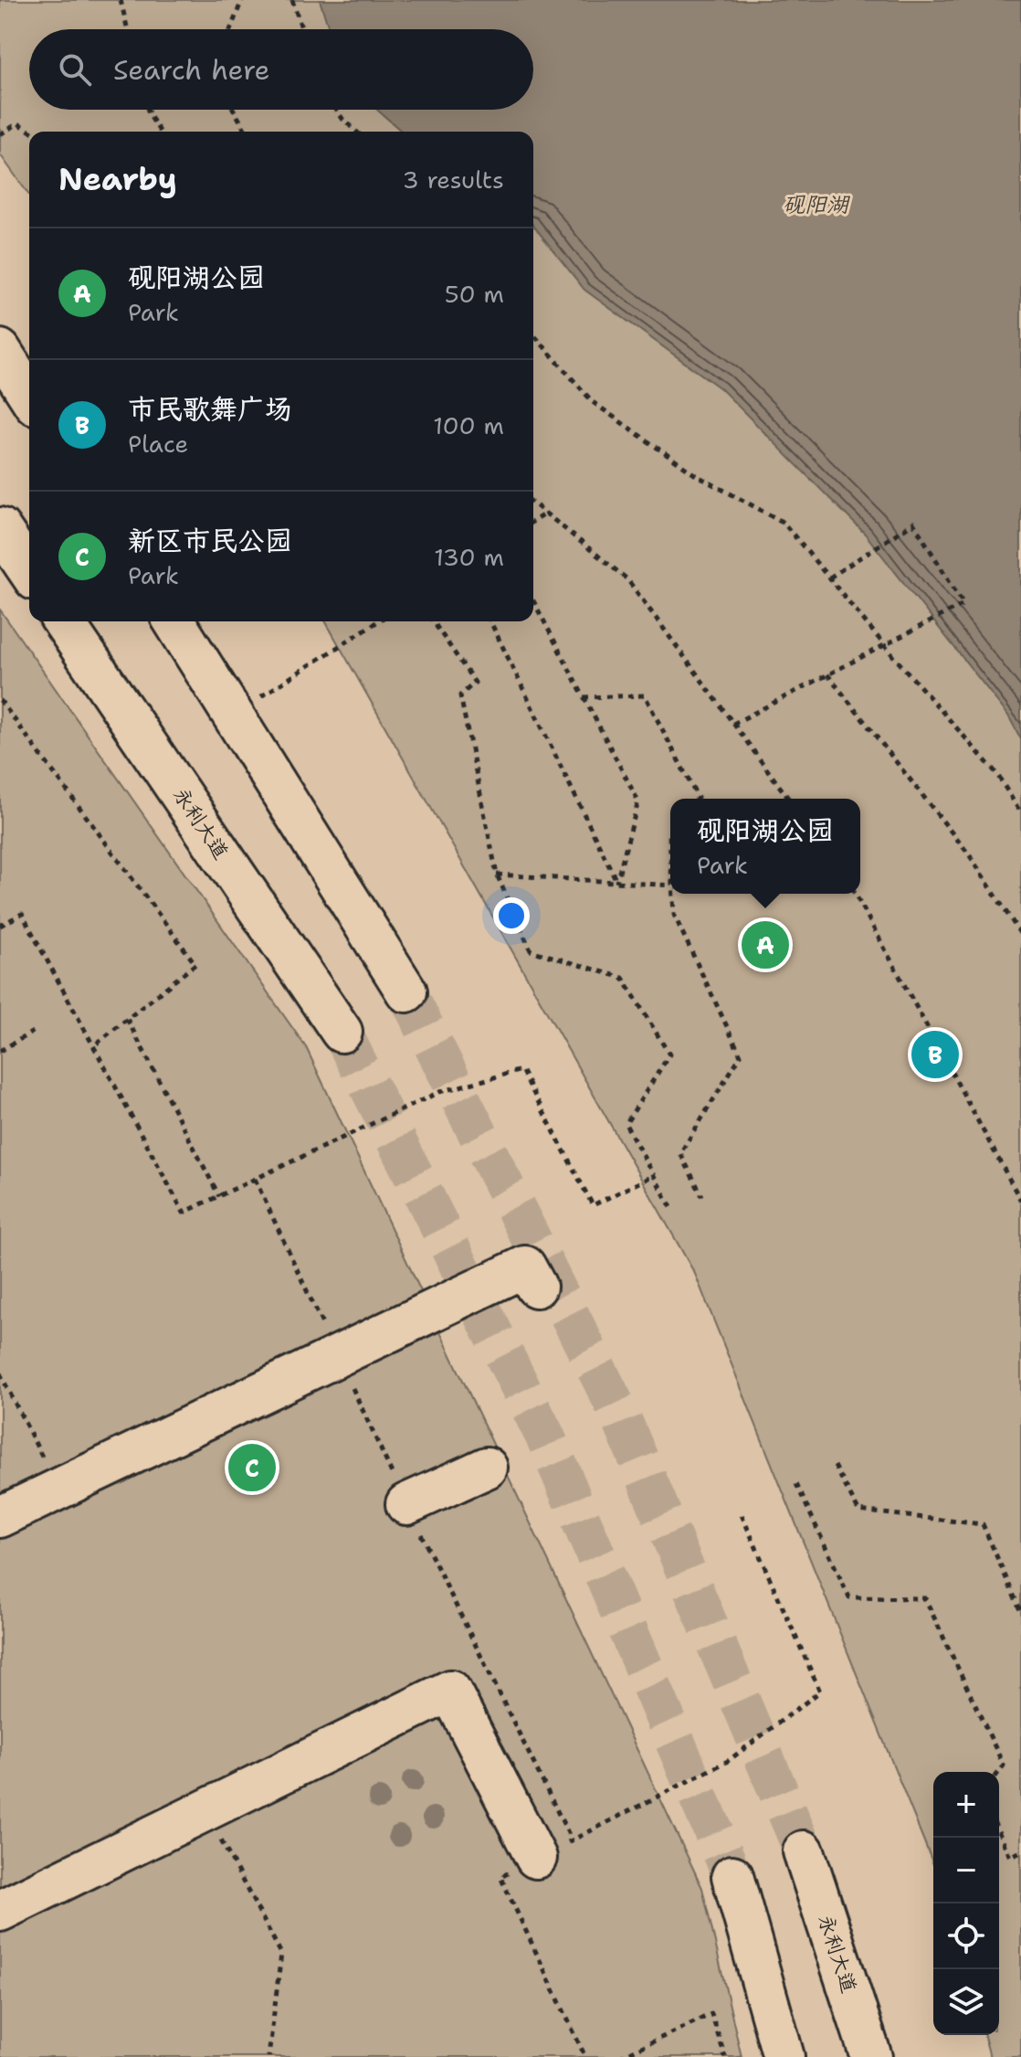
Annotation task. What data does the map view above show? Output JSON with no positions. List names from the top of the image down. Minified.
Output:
{"streets":{"main road":["永利大道"]},"water":["砚阳湖"],"page":{"search":"Search here","heading":["Nearby","3 results"],"list":[{"mark":"A","name":"砚阳湖公园","note":"Park","value":"50 m"},{"mark":"B","name":"市民歌舞广场","note":"Place","value":"100 m"},{"mark":"C","name":"新区市民公园","note":"Park","value":"130 m"}],"popup":["砚阳湖公园","Park"],"pins":["A","B","C"],"map_buttons":["+","−"]}}
